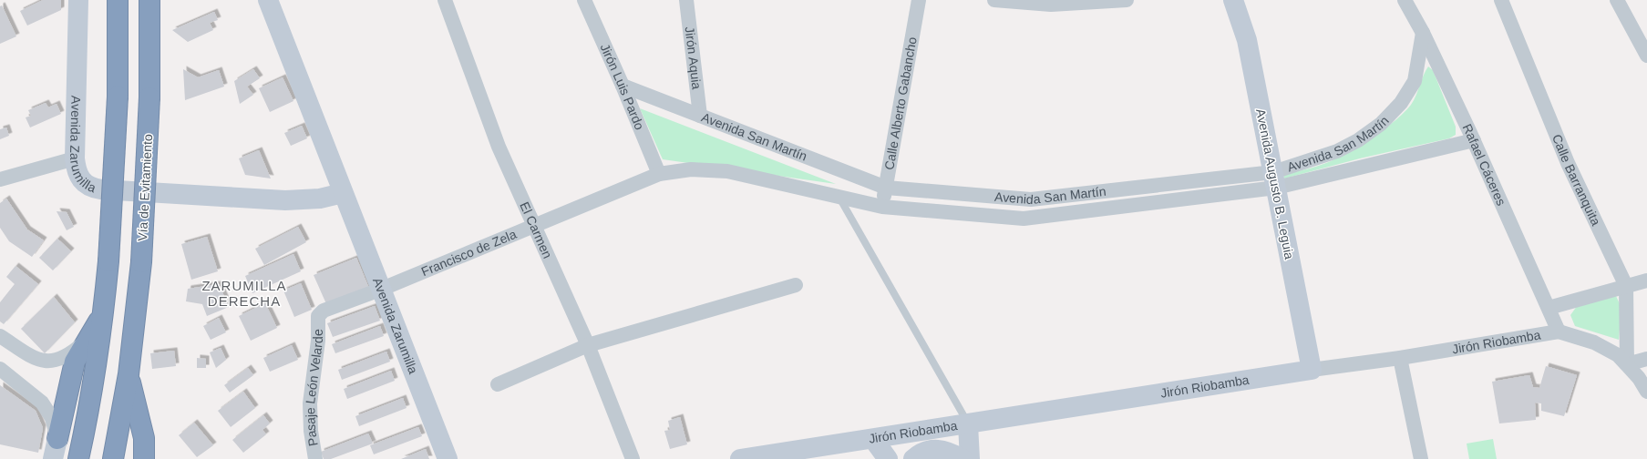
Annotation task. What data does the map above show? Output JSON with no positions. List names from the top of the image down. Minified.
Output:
{"streets":{"highway":["Vía de Evitamiento"],"main road":["Avenida Zarumilla","Avenida Augusto B. Leguia","Jirón Riobamba"],"street":["Jirón Aquia","Jirón Luis Pardo","Calle Alberto Gabancho","Avenida San Martín","Rafael Cáceres","Calle Barranquita","El Carmen","Francisco de Zela","Pasaje León Velarde"]},"crossings":[["Jirón Aquia","Avenida San Martín"],["Jirón Luis Pardo","Avenida San Martín"],["Jirón Luis Pardo","Francisco de Zela"],["Calle Alberto Gabancho","Avenida San Martín"],["Avenida San Martín","Rafael Cáceres"],["Avenida San Martín","Avenida Augusto B. Leguia"],["Avenida San Martín","Francisco de Zela"],["Avenida Zarumilla","Francisco de Zela"],["Rafael Cáceres","Jirón Riobamba"],["Calle Barranquita","Jirón Riobamba"],["Avenida Augusto B. Leguia","Jirón Riobamba"],["El Carmen","Francisco de Zela"],["Francisco de Zela","Pasaje León Velarde"]],"districts":["ZARUMILLA DERECHA"]}
